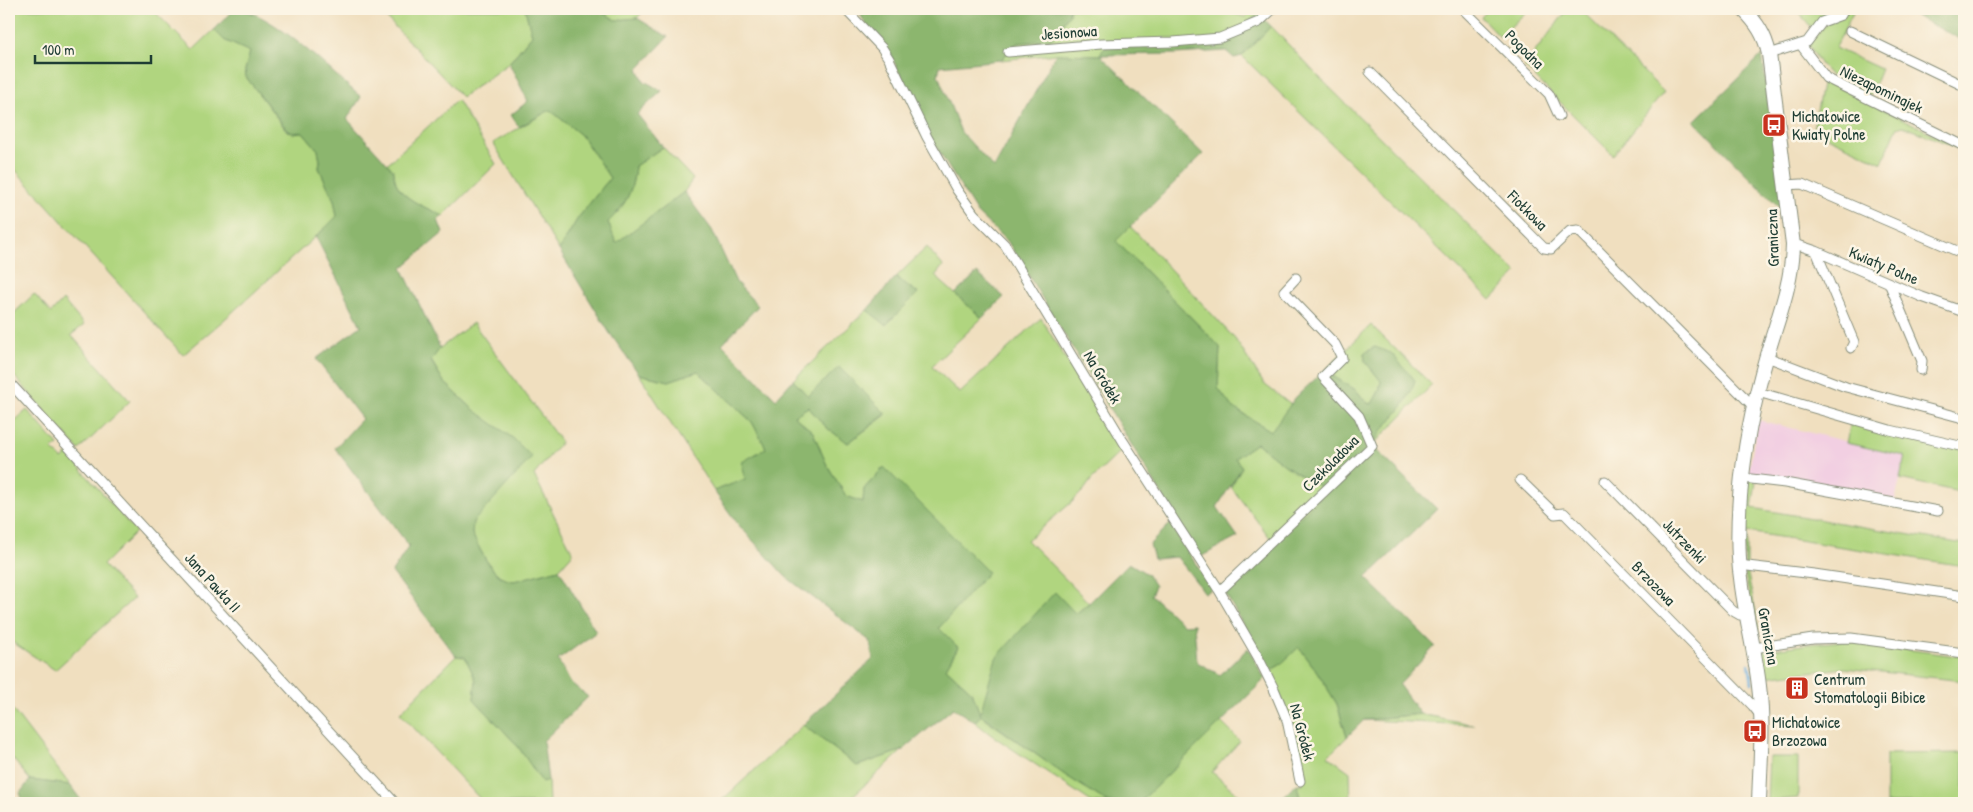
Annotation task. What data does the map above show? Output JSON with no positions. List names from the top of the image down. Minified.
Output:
{"streets":{"street":["Jesionowa","Pogodna","Niezapominajek","Fiołkowa","Graniczna","Kwiaty Polne","Na Gródek","Czekoladowa","Jutrzenki","Jana Pawła II","Brzozowa"]},"crossings":[["Fiołkowa","Graniczna"],["Graniczna","Kwiaty Polne"],["Graniczna","Jutrzenki"],["Graniczna","Brzozowa"],["Na Gródek","Czekoladowa"]],"places":{"bus stop":["Michałowice Kwiaty Polne","Michałowice Brzozowa"],"building":["Centrum Stomatologii Bibice"]},"scale_bar":"100 m"}
